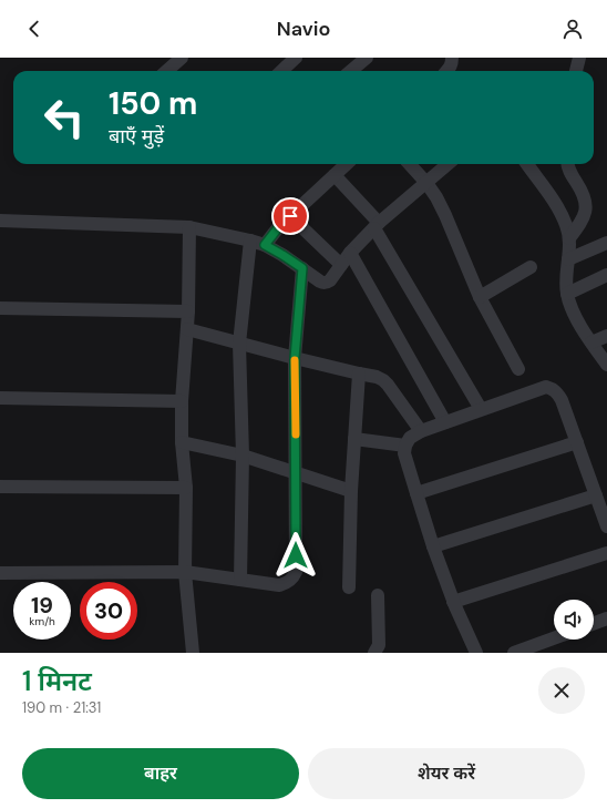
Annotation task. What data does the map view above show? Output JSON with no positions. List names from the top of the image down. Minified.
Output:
{"page":{"header":"Navio","turn":["150 m","बाएँ मुड़ें"],"speed":"19 km/h","limit":"30","heading":["1 मिनट","190 m · 21:31"],"buttons":["बाहर","शेयर करें"]}}
